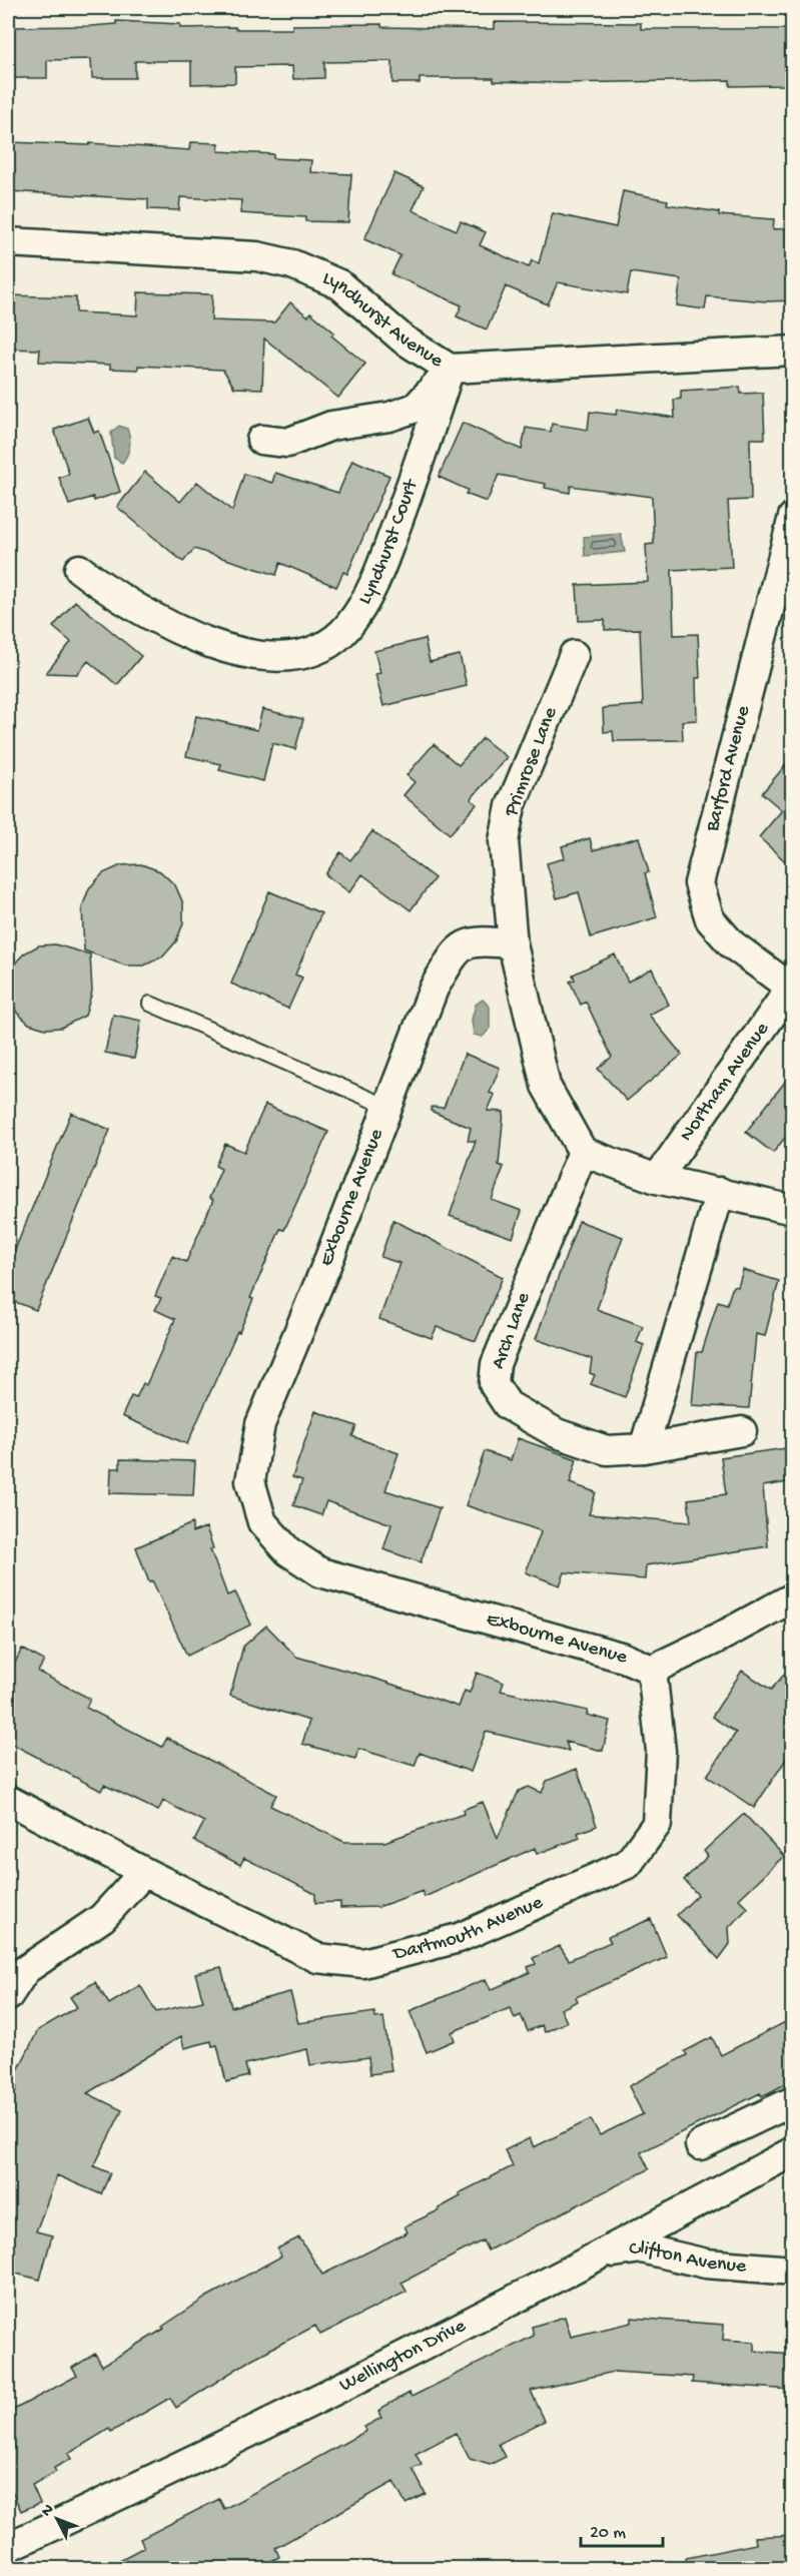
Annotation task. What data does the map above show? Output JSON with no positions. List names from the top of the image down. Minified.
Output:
{"streets":{"street":["Lyndhurst Avenue","Lyndhurst Court","Primrose Lane","Barford Avenue","Northam Avenue","Exbourne Avenue","Arch Lane","Dartmouth Avenue","Clifton Avenue","Wellington Drive"]},"crossings":[["Lyndhurst Avenue","Lyndhurst Court"],["Primrose Lane","Exbourne Avenue"],["Barford Avenue","Northam Avenue"],["Exbourne Avenue","Dartmouth Avenue"],["Clifton Avenue","Wellington Drive"]],"scale_bar":"20 m","north":"top left"}
